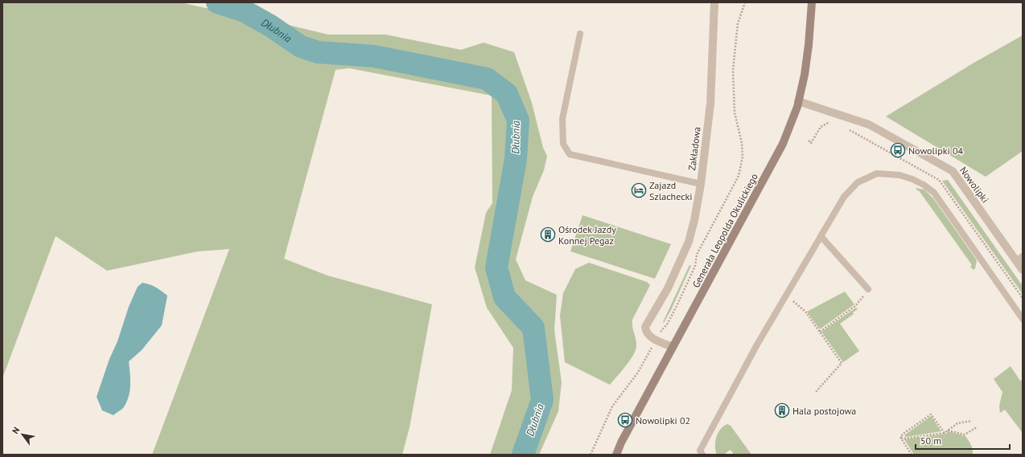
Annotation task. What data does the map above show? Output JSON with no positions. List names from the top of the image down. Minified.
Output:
{"streets":{"main road":["Generała Leopolda Okulickiego"],"street":["Zakładowa","Nowolipki"]},"crossings":[["Zakładowa","Generała Leopolda Okulickiego"],["Nowolipki","Generała Leopolda Okulickiego"]],"water":["Dłubnia"],"places":{"bus stop":["Nowolipki 04","Nowolipki 02"],"hotel":["Zajazd Szlachecki"],"building":["Ośrodek Jazdy Konnej Pegaz","Hala postojowa"]},"scale_bar":"50 m","north":"top left"}
